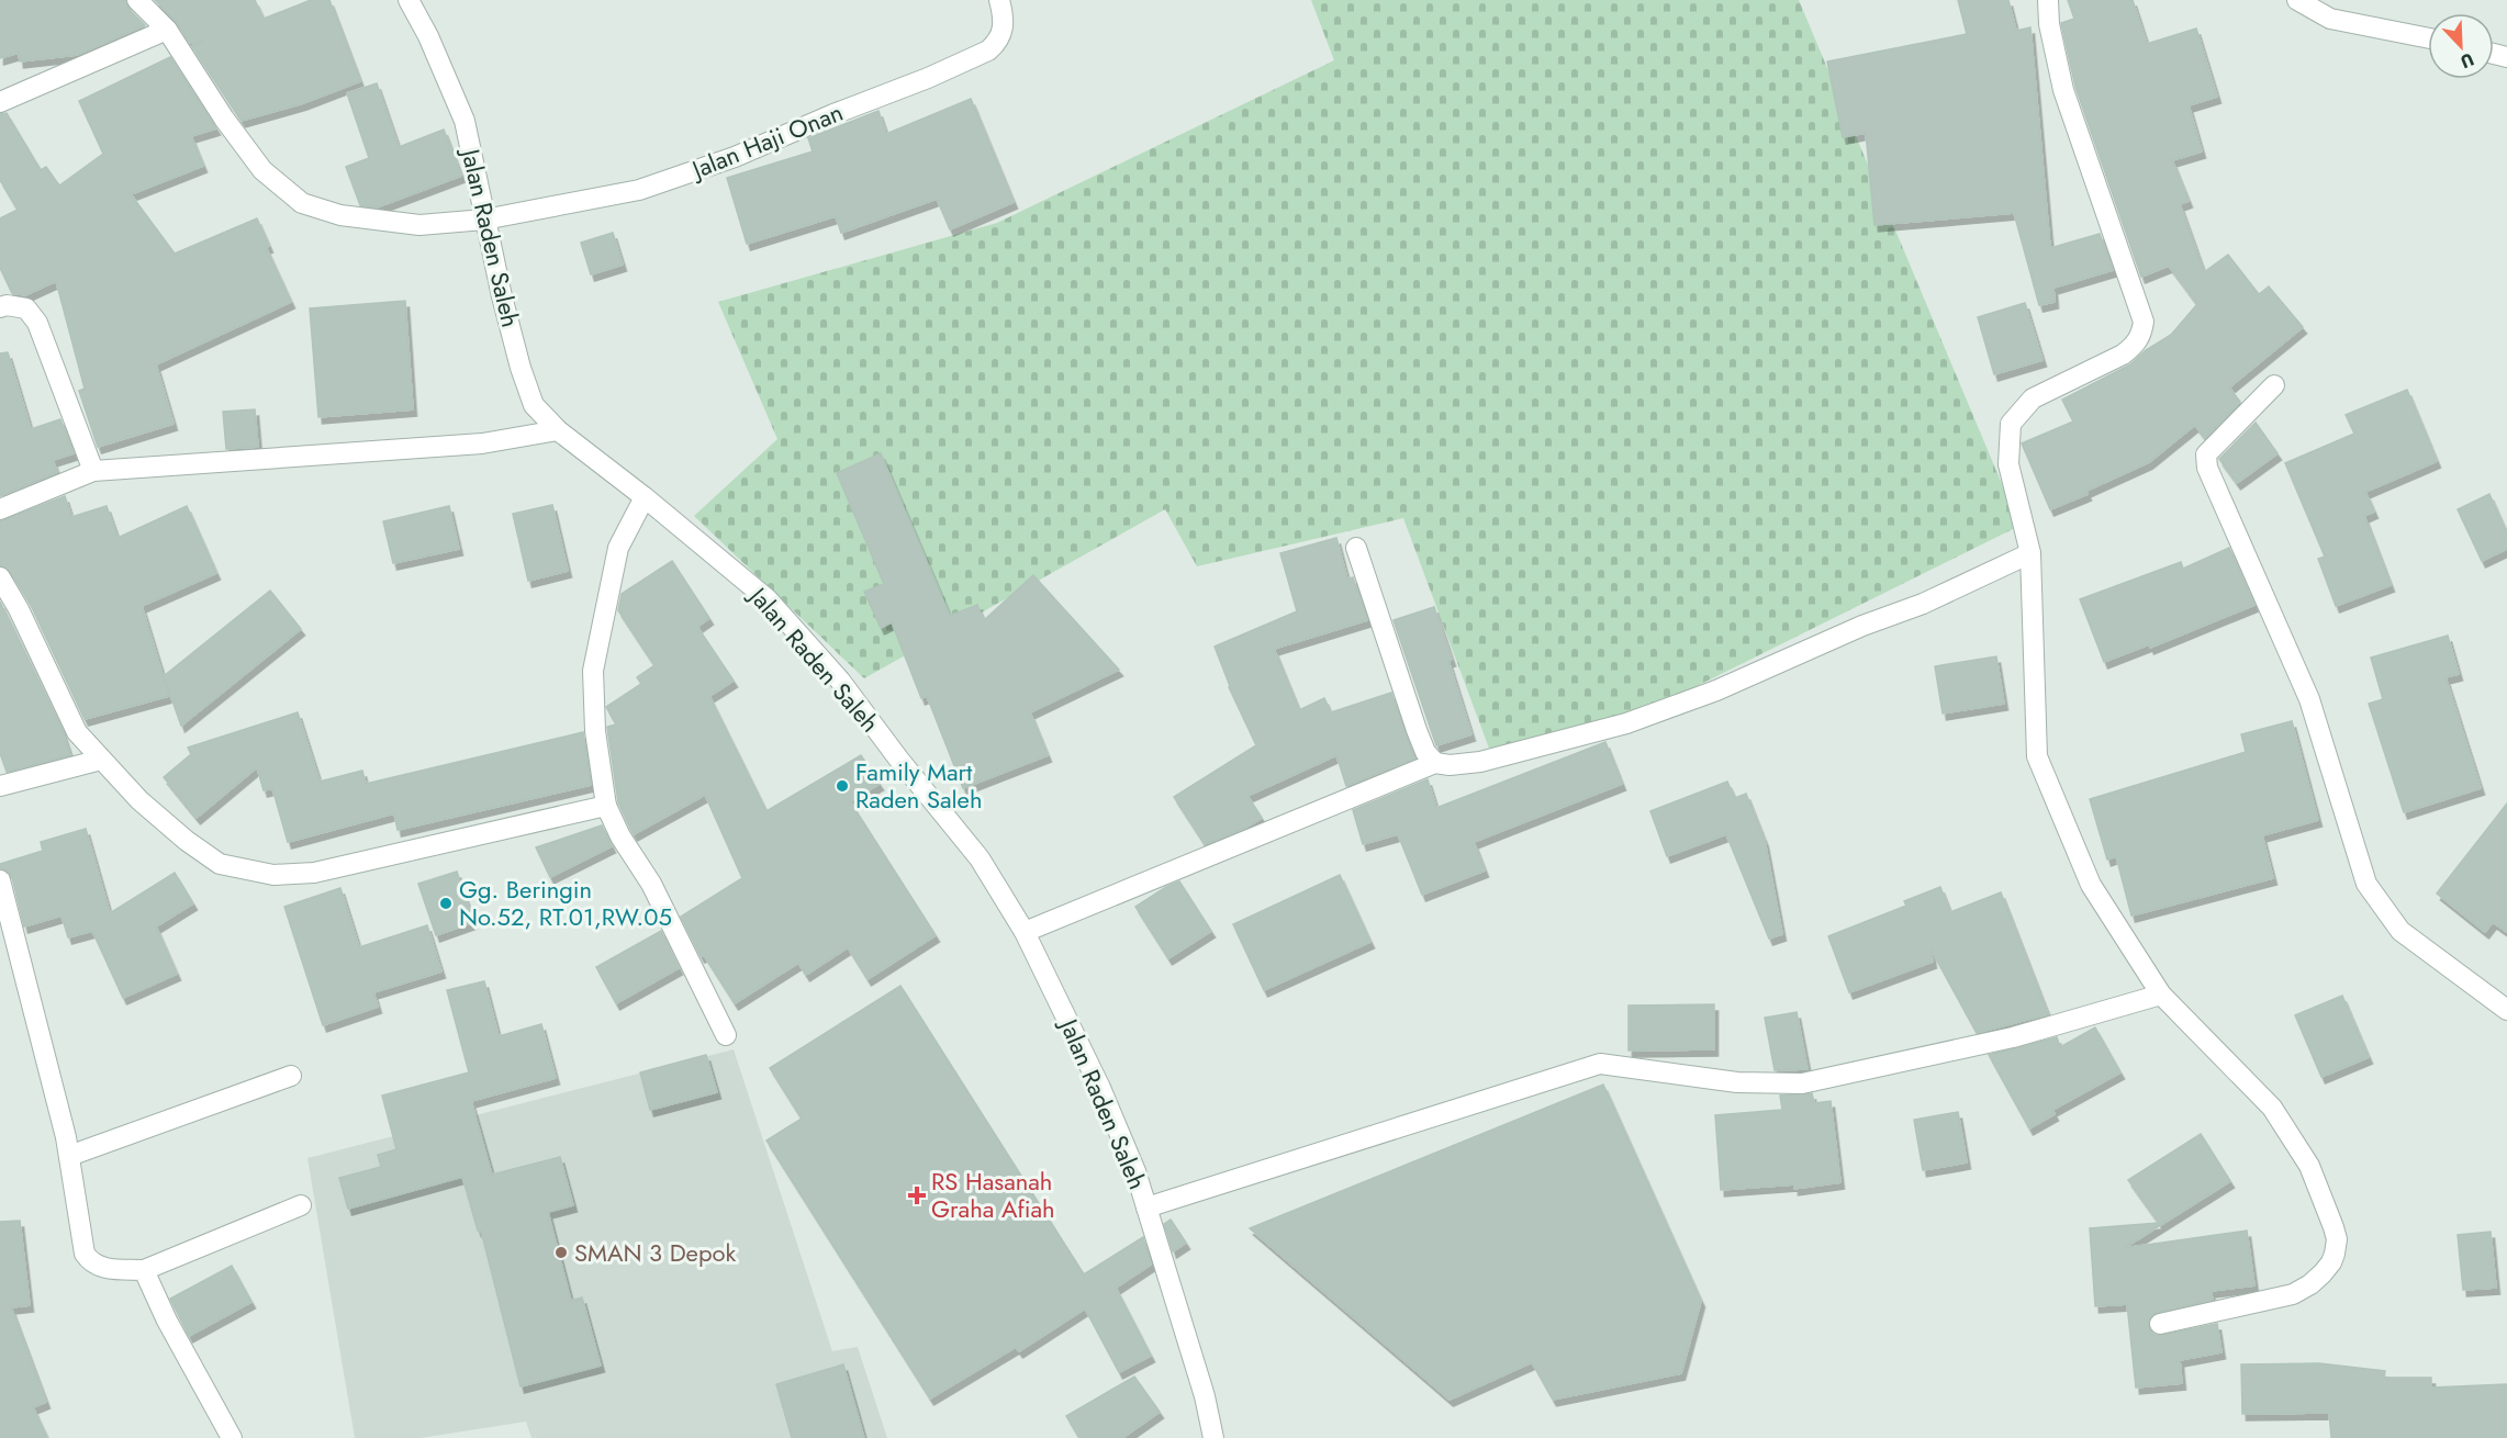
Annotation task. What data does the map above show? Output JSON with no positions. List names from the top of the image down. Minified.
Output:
{"streets":{"street":["Jalan Haji Onan","Jalan Raden Saleh"]},"crossings":[["Jalan Haji Onan","Jalan Raden Saleh"]],"places":{"other":["Family Mart Raden Saleh","Gg. Beringin No.52, RT.01,RW.05","SMAN 3 Depok"],"health":["RS Hasanah Graha Afiah"]},"north":"bottom right"}
